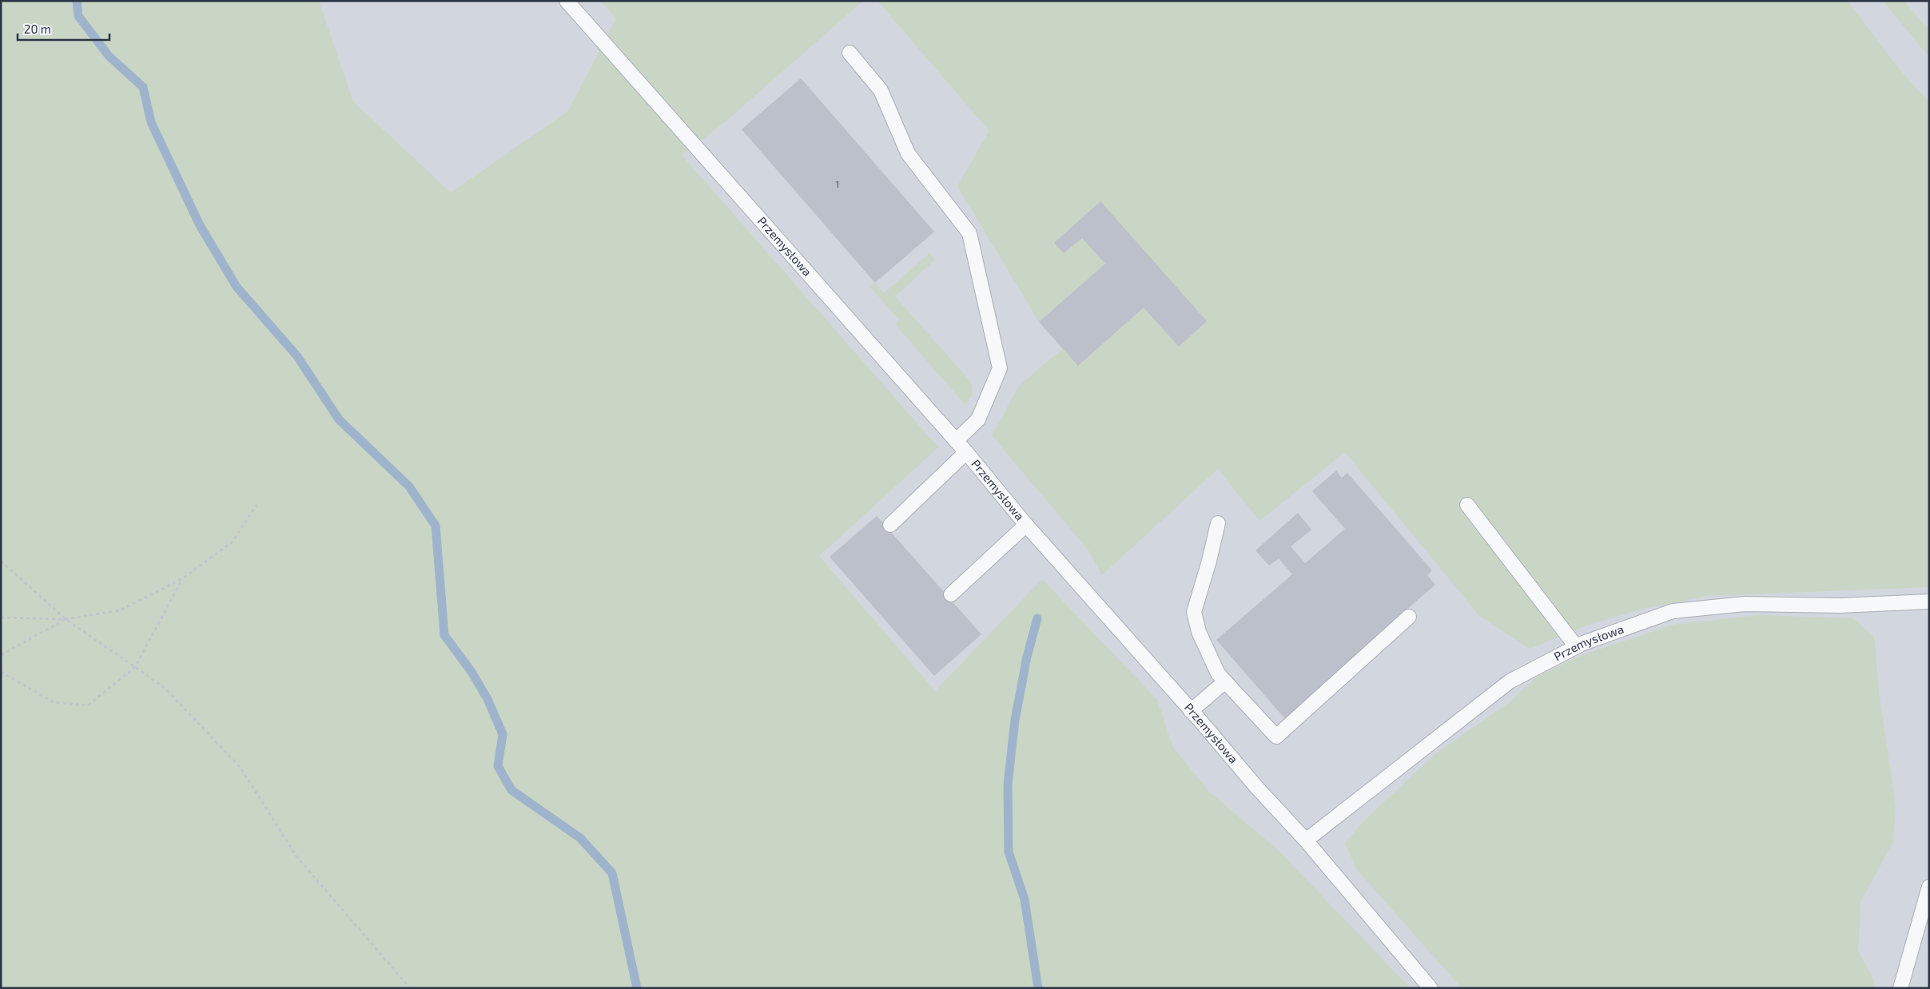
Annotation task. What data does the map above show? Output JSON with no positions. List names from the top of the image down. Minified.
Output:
{"streets":{"lane":["Przemysłowa"]},"house_numbers":["1"],"scale_bar":"20 m"}
